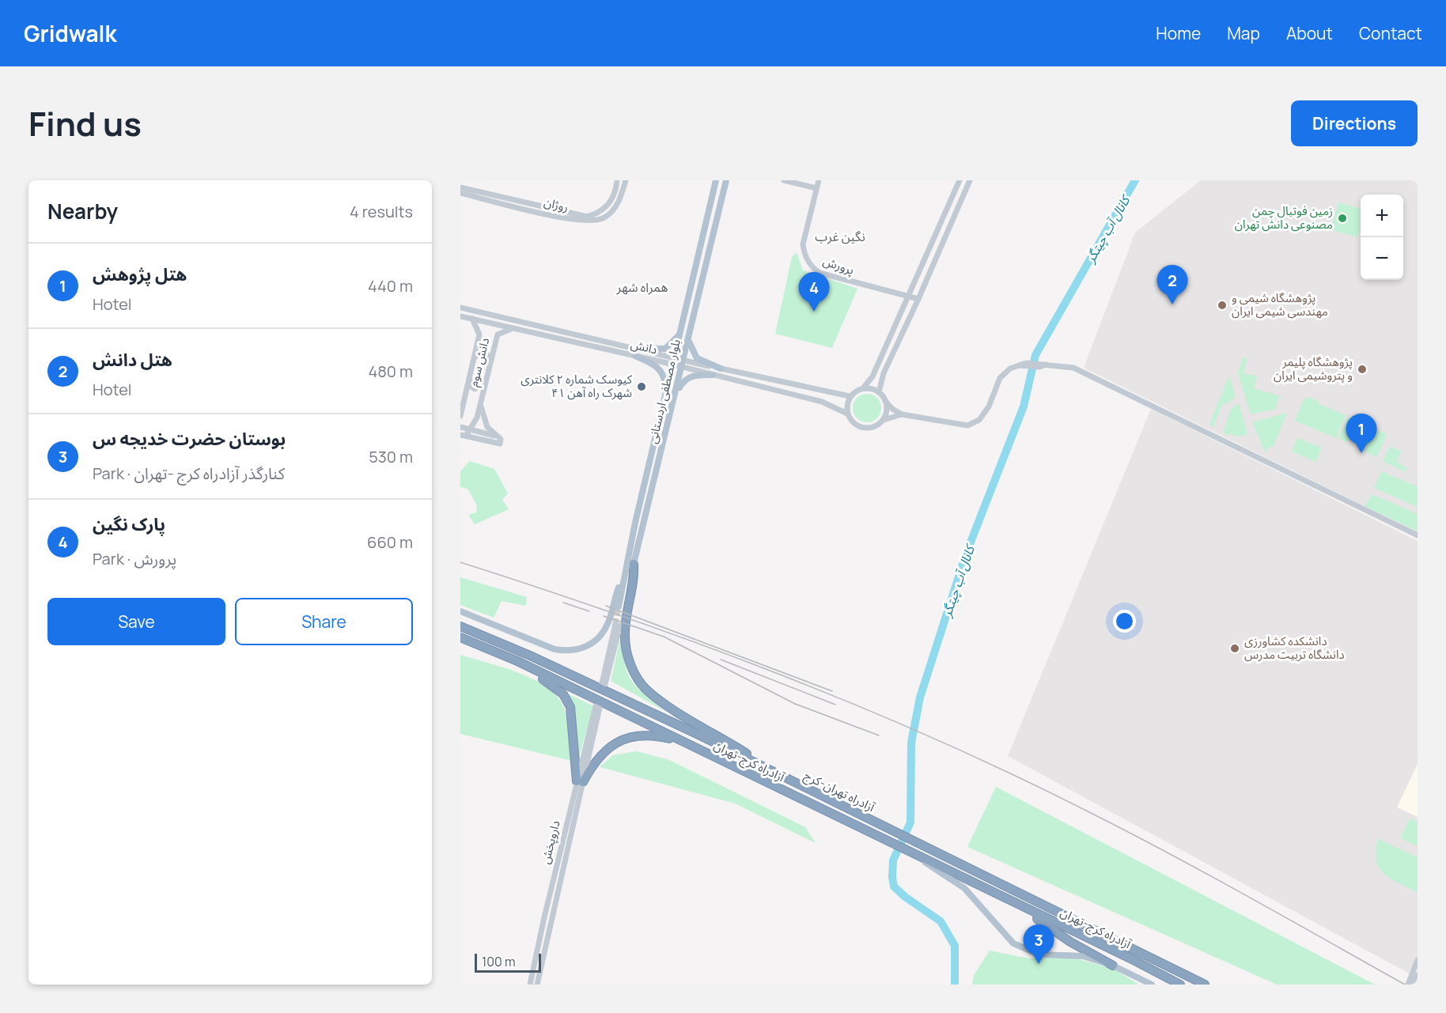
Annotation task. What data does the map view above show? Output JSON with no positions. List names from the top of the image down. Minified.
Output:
{"streets":{"highway":["آزادراه کرج-تهران","آزادراه تهران-کرج"],"main road":["بلوار مصطفی اردستانی"],"street":["روژان","پرورش","دانش","دانش سوم","داروپخش"]},"crossings":[["دانش","دانش سوم"],["دانش","بلوار مصطفی اردستانی"]],"districts":["نگین غرب","همراه شهر"],"water":["کانال آب چیتگر"],"places":["زمین فوتبال چمن مصنوعی دانش تهران","پژوهشگاه شیمی و مهندسی شیمی ایران","پژوهشگاه پلیمر و پتروشیمی ایران","کیوسک شماره ۲ کلانتری ۴۱ شهرک راه آهن","دانشکده کشاورزی دانشگاه تربیت مدرس"],"scale_bar":"100 m","page":{"header":"Gridwalk","nav":["Home","Map","About","Contact"],"title":"Find us","buttons":["Directions",["Save","Share"]],"heading":["Nearby","4 results"],"map_buttons":["+","−"],"list":[{"mark":"1","name":"هتل پژوهش","note":"Hotel","value":"440 m"},{"mark":"2","name":"هتل دانش","note":"Hotel","value":"480 m"},{"mark":"3","name":"بوستان حضرت خدیجه س","note":"Park · کنارگذر آزادراه کرج -تهران","value":"530 m"},{"mark":"4","name":"پارک نگین","note":"Park · پرورش","value":"660 m"}],"pins":["2","4","1","3"],"scale":"100 m"}}
